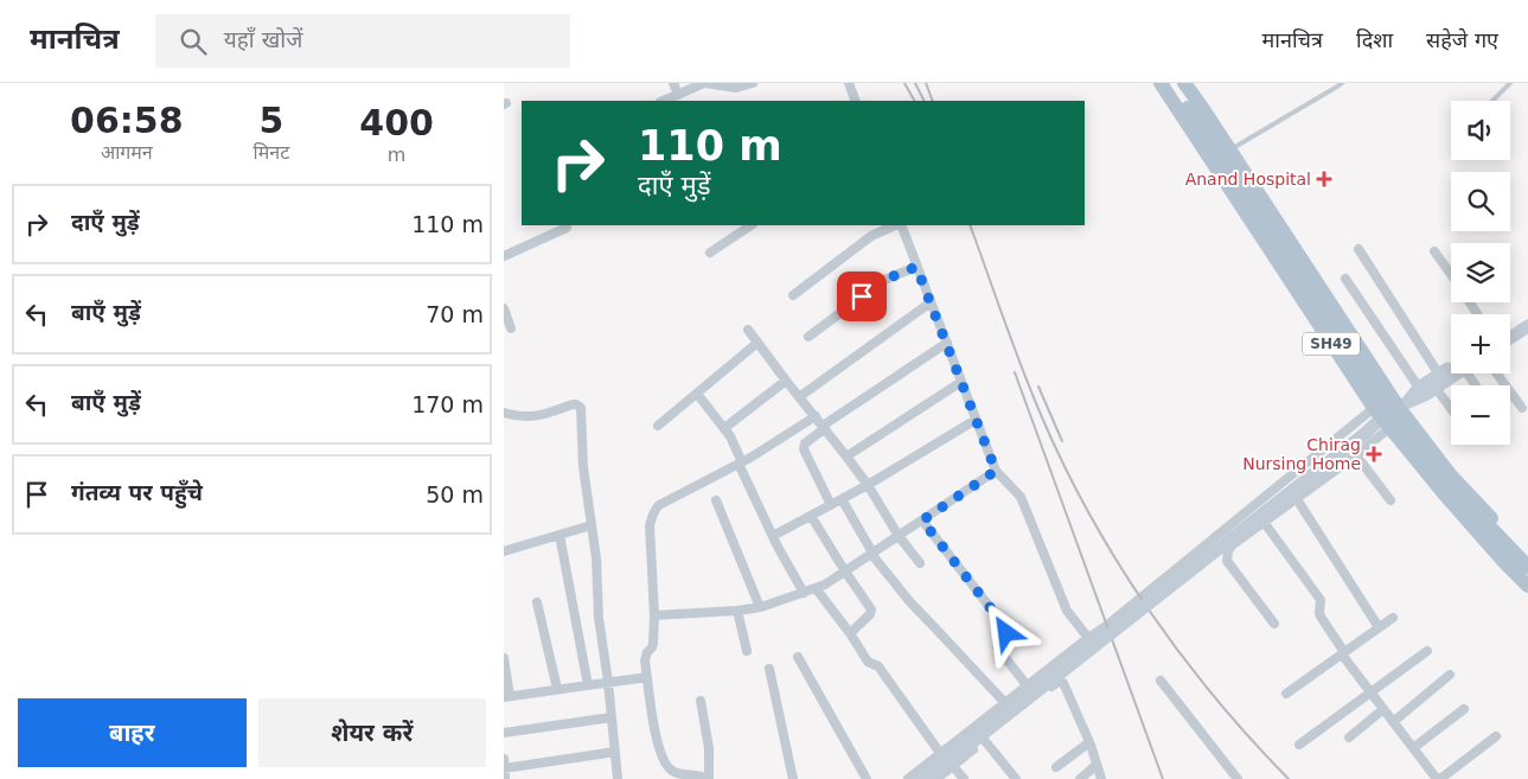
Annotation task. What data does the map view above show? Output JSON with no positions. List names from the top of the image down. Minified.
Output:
{"streets":{"main road":["SH49"]},"places":{"health":["Anand Hospital","Chirag Nursing Home"]},"page":{"header":"मानचित्र","search":"यहाँ खोजें","nav":["मानचित्र","दिशा","सहेजे गए"],"eta":["06:58","आगमन","5","मिनट","400","m"],"map_buttons":["+","−"],"turn":["110 m","दाएँ मुड़ें"],"list":[{"name":"दाएँ मुड़ें","value":"110 m"},{"name":"बाएँ मुड़ें","value":"70 m"},{"name":"बाएँ मुड़ें","value":"170 m"},{"name":"गंतव्य पर पहुँचे","value":"50 m"}],"buttons":["बाहर","शेयर करें"]}}
